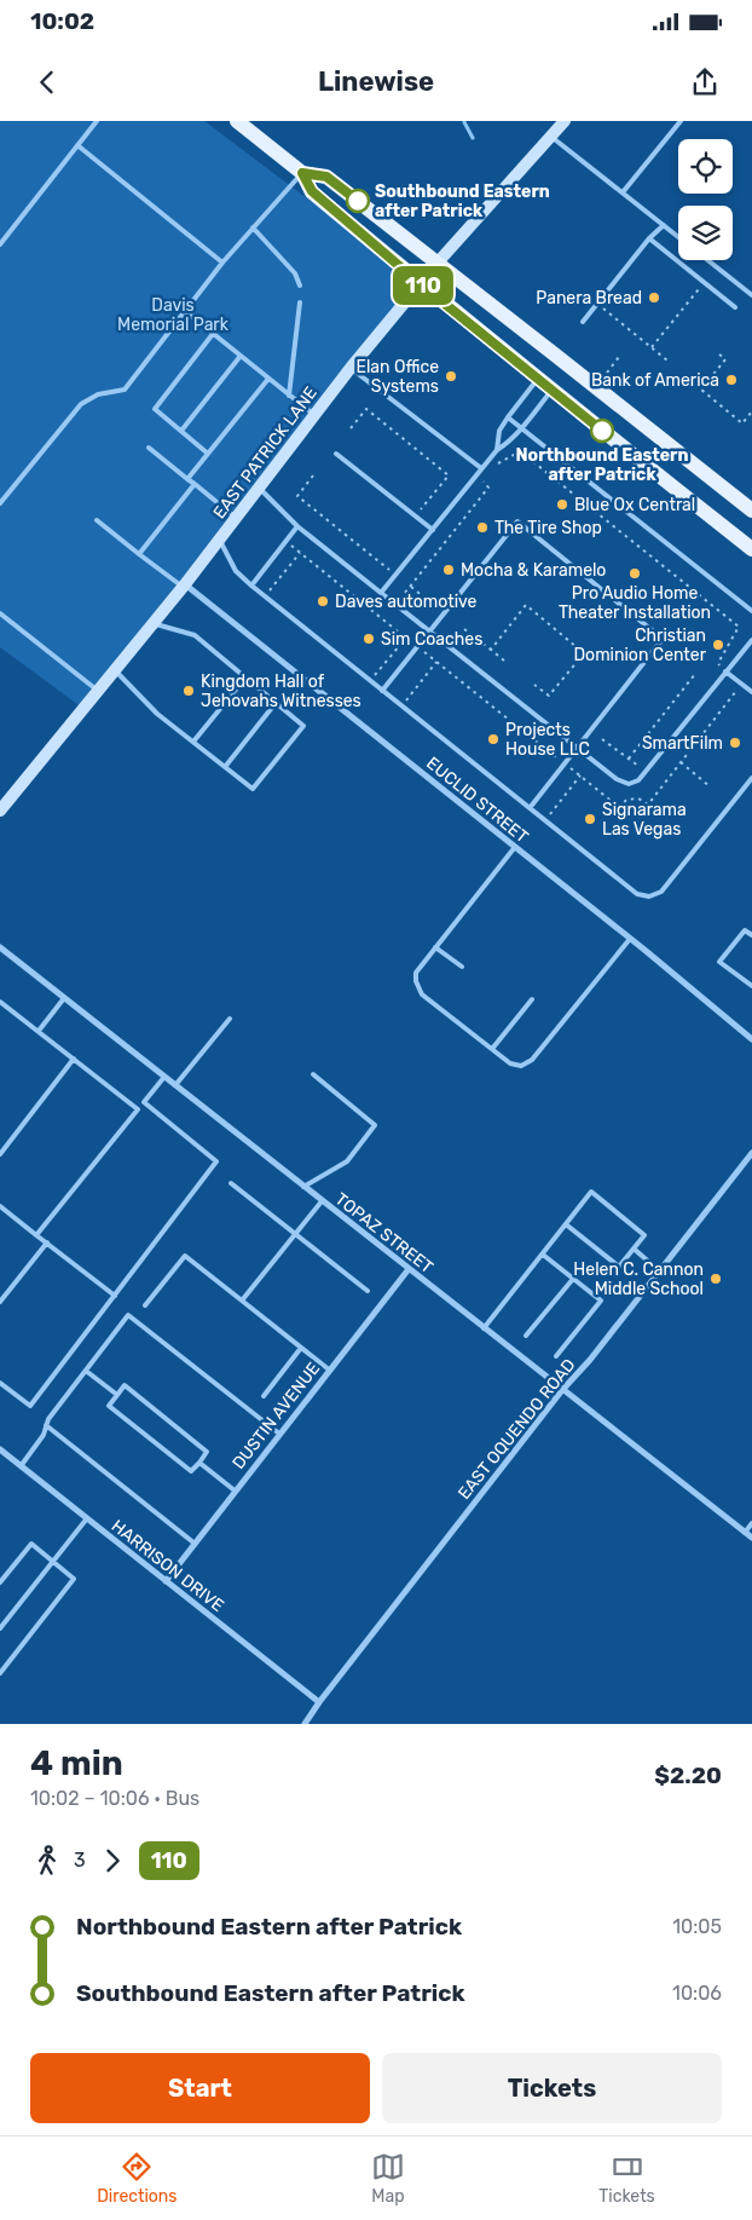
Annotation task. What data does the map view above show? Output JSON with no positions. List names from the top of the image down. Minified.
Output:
{"streets":{"main road":["EAST PATRICK LANE"],"street":["EUCLID STREET","TOPAZ STREET","DUSTIN AVENUE","EAST OQUENDO ROAD","HARRISON DRIVE"]},"crossings":[["EAST PATRICK LANE","EUCLID STREET"],["TOPAZ STREET","DUSTIN AVENUE"],["TOPAZ STREET","EAST OQUENDO ROAD"],["DUSTIN AVENUE","HARRISON DRIVE"],["EAST OQUENDO ROAD","HARRISON DRIVE"]],"parks":["Davis Memorial Park"],"places":["Southbound Eastern after Patrick","Panera Bread","Elan Office Systems","Bank of America","Northbound Eastern after Patrick","Blue Ox Central","The Tire Shop","Mocha & Karamelo","Pro Audio Home Theater Installation","Daves automotive","Sim Coaches","Christian Dominion Center","Kingdom Hall of Jehovahs Witnesses","Projects House LLC","SmartFilm","Signarama Las Vegas","Helen C. Cannon Middle School"],"lines":["bus line 110"],"page":{"status":"10:02","header":"Linewise","on_map":"110","heading":["4 min","10:02 – 10:06 · Bus","$2.20"],"legs":["3","110"],"list":[{"name":"Northbound Eastern after Patrick","value":"10:05"},{"name":"Southbound Eastern after Patrick","value":"10:06"}],"buttons":["Start","Tickets"],"tabs":["Directions","Map","Tickets"]}}
